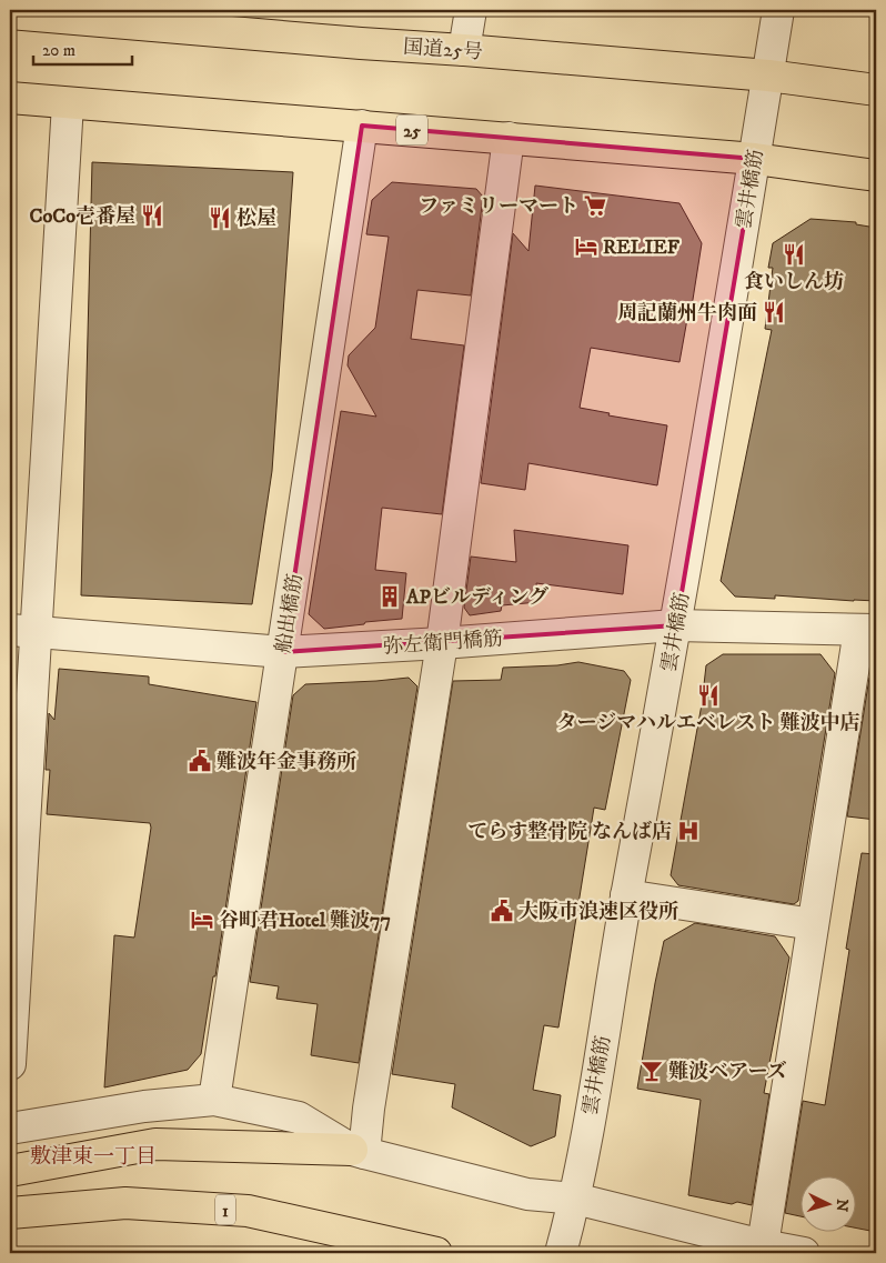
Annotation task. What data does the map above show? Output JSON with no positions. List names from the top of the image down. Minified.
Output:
{"streets":{"highway":["国道25号","25","1"],"street":["雲井橋筋","船出橋筋","弥左衛門橋筋"]},"crossings":[["国道25号","雲井橋筋"],["25","雲井橋筋"],["25","船出橋筋"],["雲井橋筋","弥左衛門橋筋"],["船出橋筋","弥左衛門橋筋"]],"districts":["敷津東一丁目"],"places":{"supermarket":["ファミリーマート"],"restaurant":["CoCo壱番屋","松屋","食いしん坊","周記蘭州牛肉面","タージマハルエベレスト 難波中店"],"hotel":["RELIEF","谷町君Hotel 難波77"],"building":["APビルディング"],"public building":["難波年金事務所","大阪市浪速区役所"],"hospital":["てらす整骨院 なんば店"],"bar":["難波ベアーズ"]},"scale_bar":"20 m","north":"right"}
